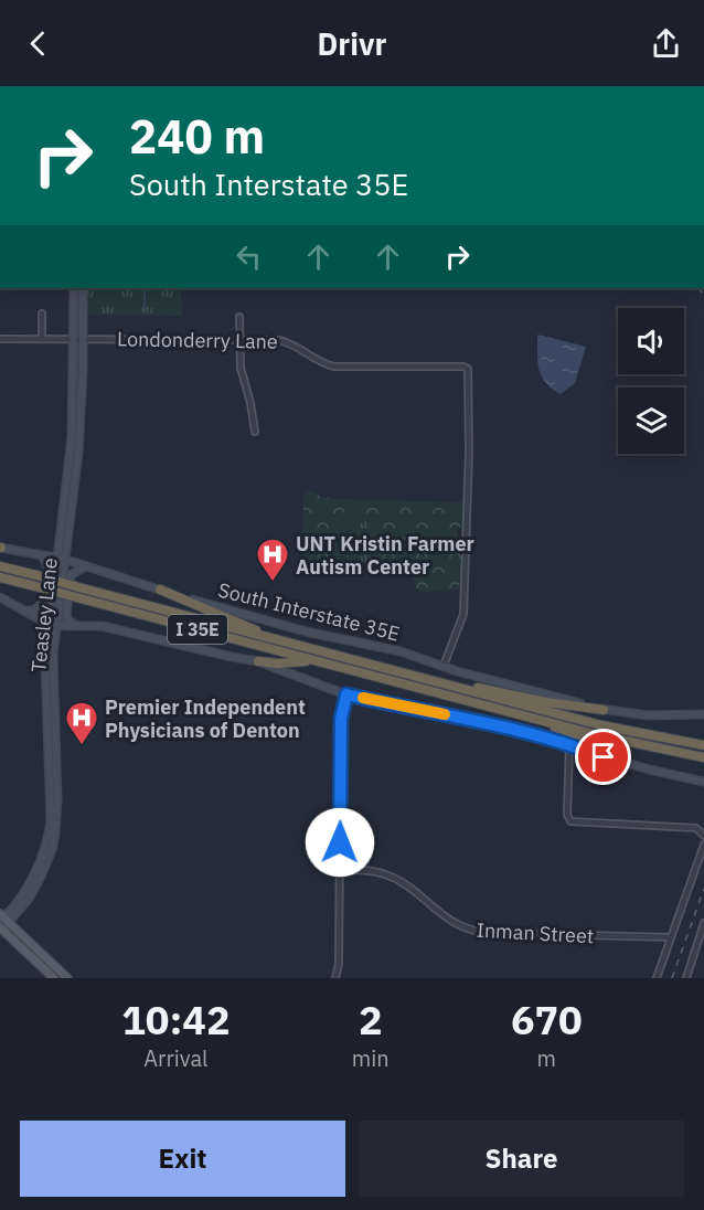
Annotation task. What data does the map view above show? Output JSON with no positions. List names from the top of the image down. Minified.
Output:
{"streets":{"highway":["I 35E"],"main road":["South Interstate 35E","Teasley Lane"],"street":["Londonderry Lane","Inman Street"]},"crossings":[["Londonderry Lane","South Interstate 35E"],["Londonderry Lane","Teasley Lane"],["South Interstate 35E","Teasley Lane"]],"places":{"hospital":["UNT Kristin Farmer Autism Center","Premier Independent Physicians of Denton"]},"page":{"header":"Drivr","turn":["240 m","South Interstate 35E"],"eta":["10:42","Arrival","2","min","670","m"],"buttons":["Exit","Share"]}}
